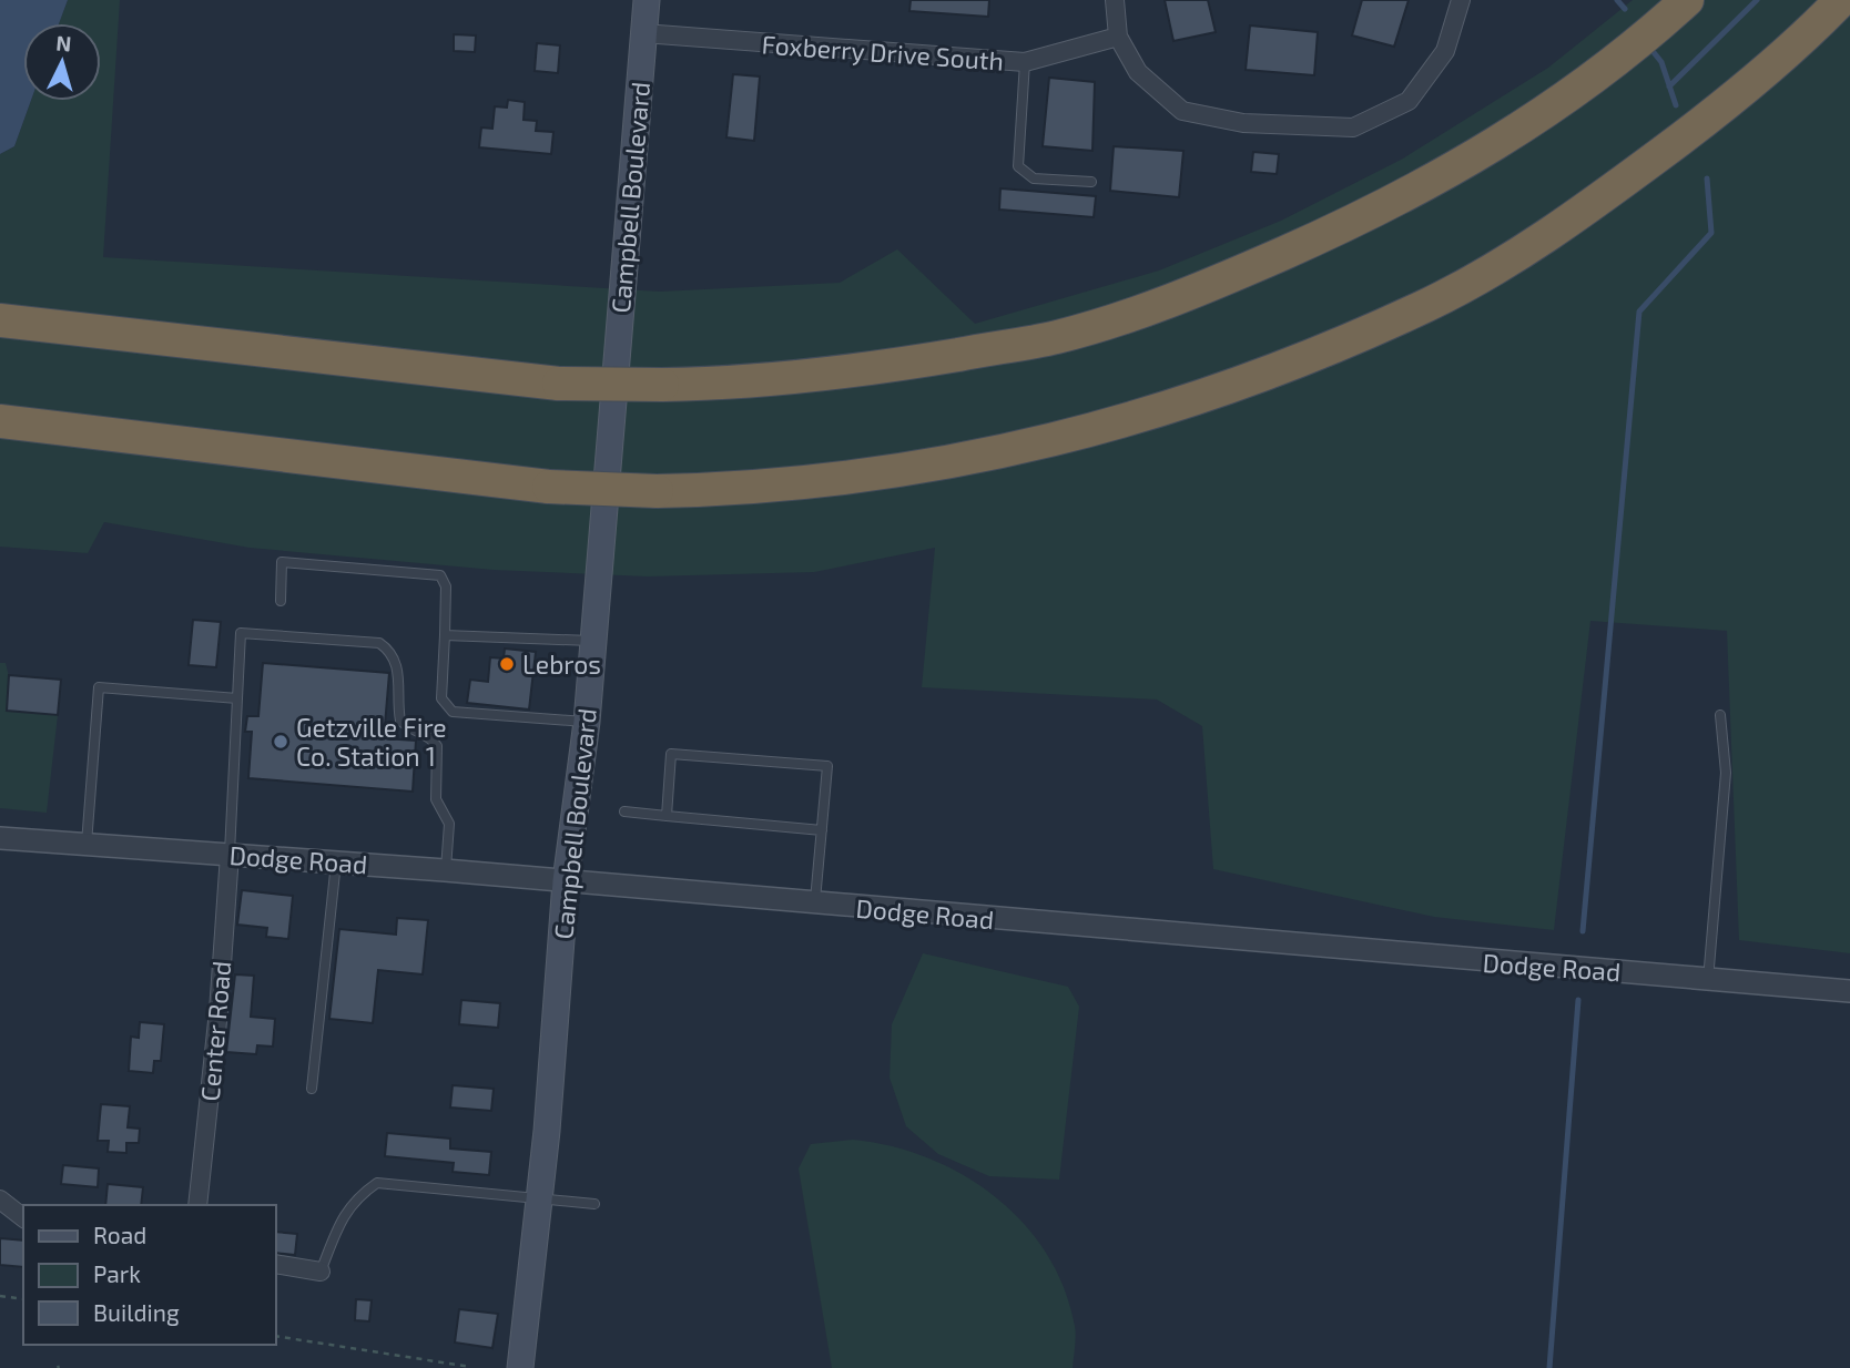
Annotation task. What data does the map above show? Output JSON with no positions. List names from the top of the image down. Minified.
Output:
{"streets":{"main road":["Campbell Boulevard"],"street":["Foxberry Drive South","Dodge Road","Center Road"]},"crossings":[["Foxberry Drive South","Campbell Boulevard"],["Campbell Boulevard","Dodge Road"],["Dodge Road","Center Road"]],"places":["Lebros","Getzville Fire Co. Station 1"],"legend":["Road","Park","Building"],"north":"top"}
